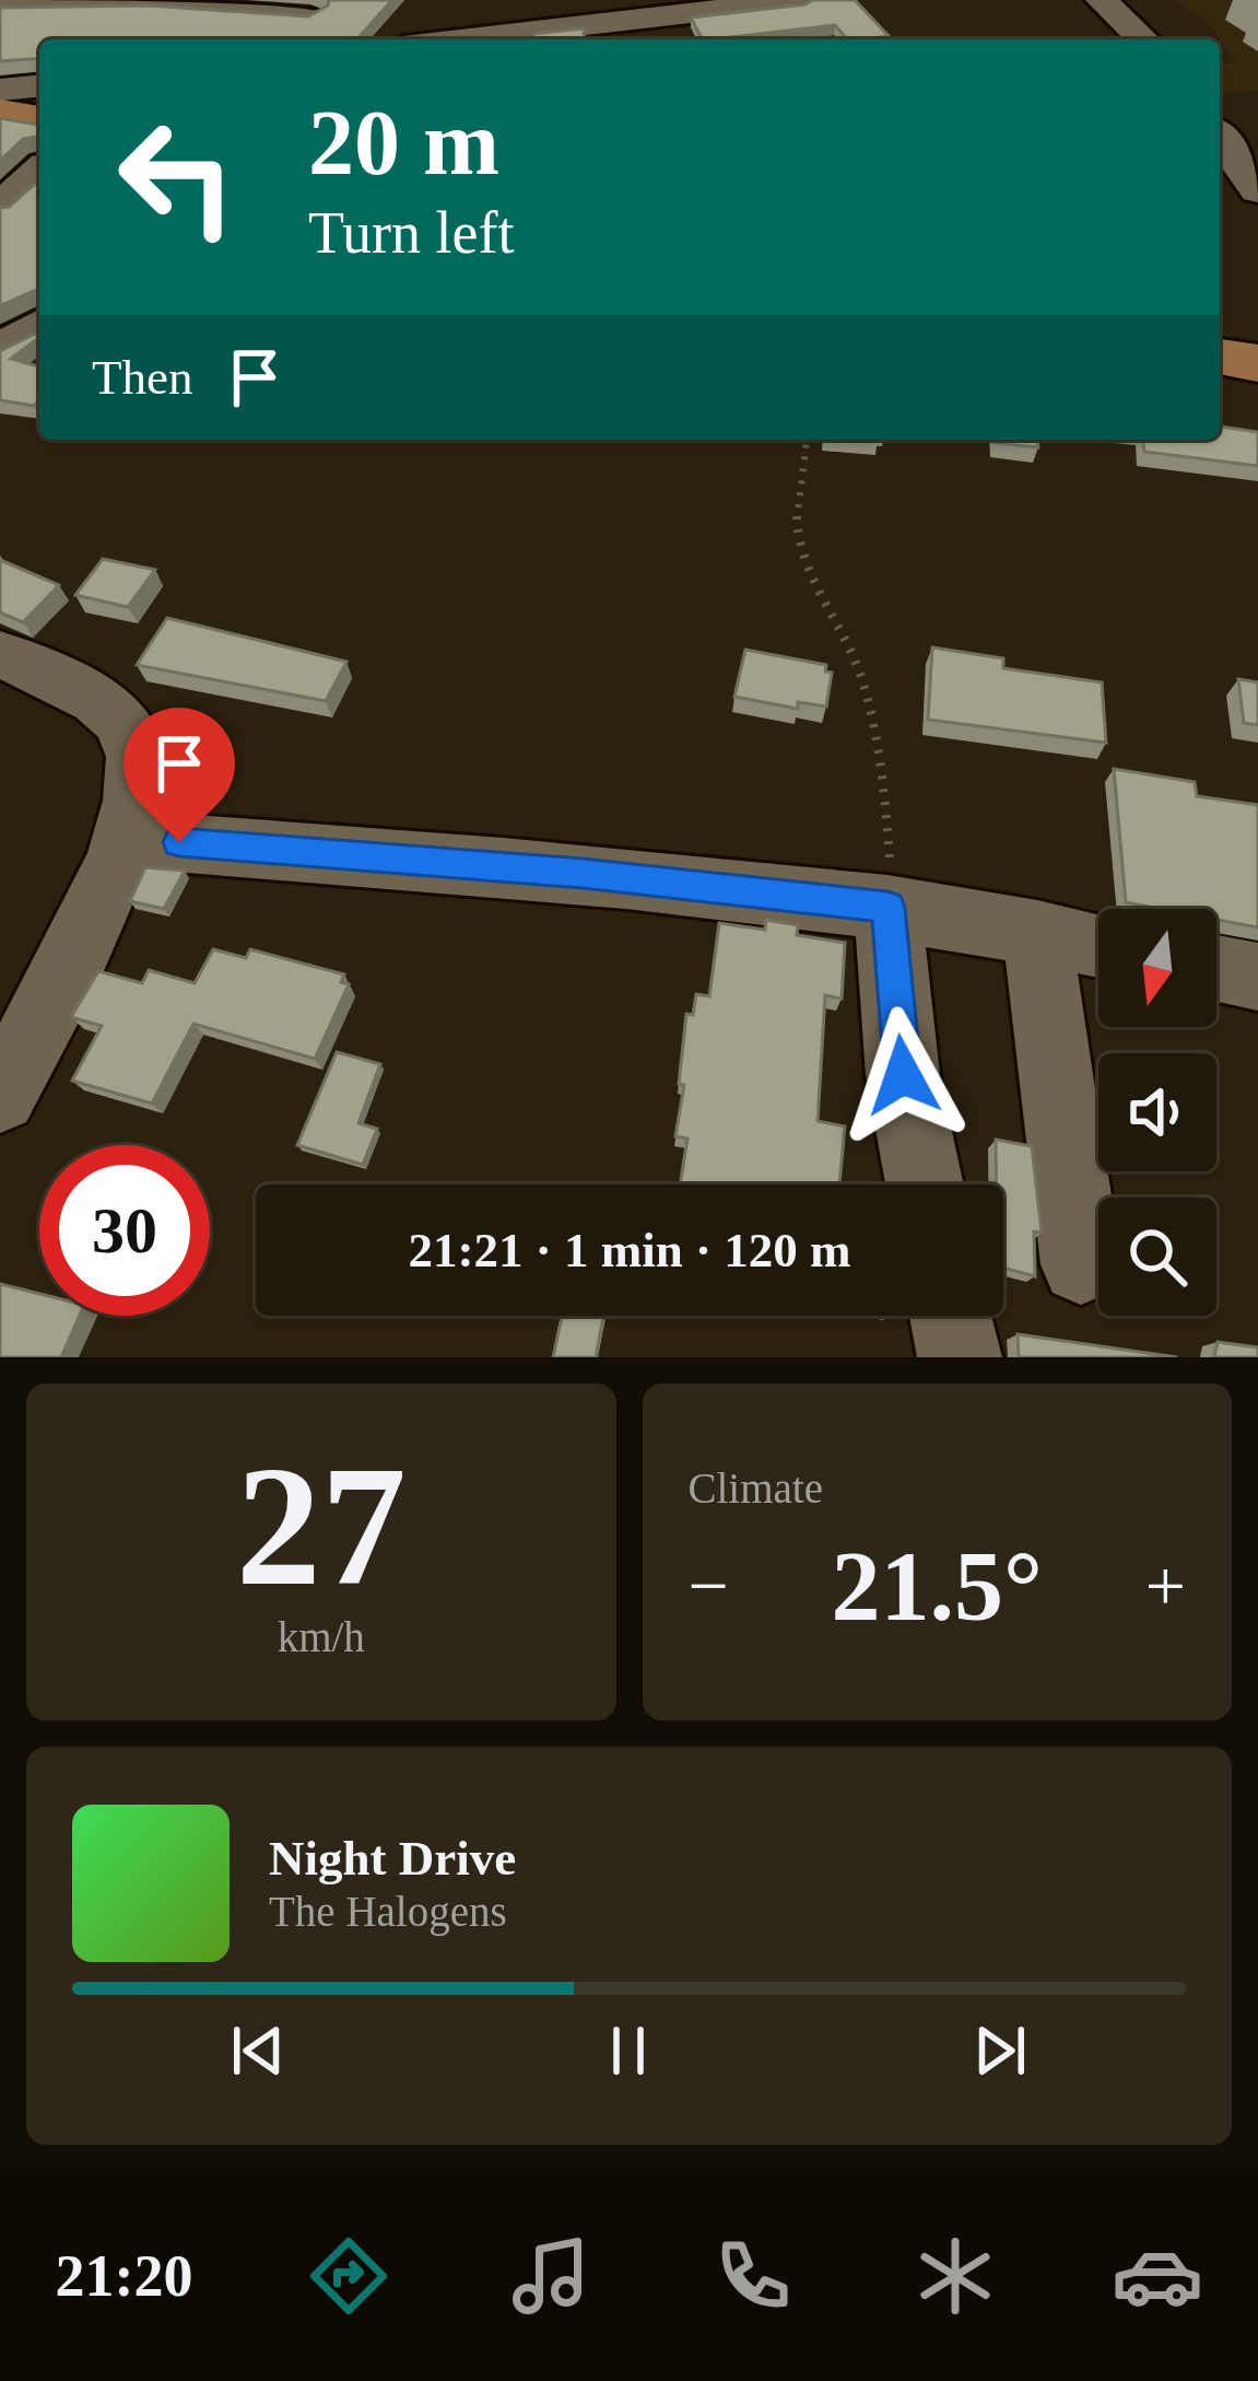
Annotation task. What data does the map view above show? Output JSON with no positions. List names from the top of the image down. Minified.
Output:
{"north":"bottom","page":{"turn":["20 m","Turn left"],"then":"Then","limit":"30","trip":"21:21 · 1 min · 120 m","tile":[["27","km/h"],"Climate"],"heat":["−","21.5°","+"],"song":["Night Drive","The Halogens"],"tabs":"21:20"}}
